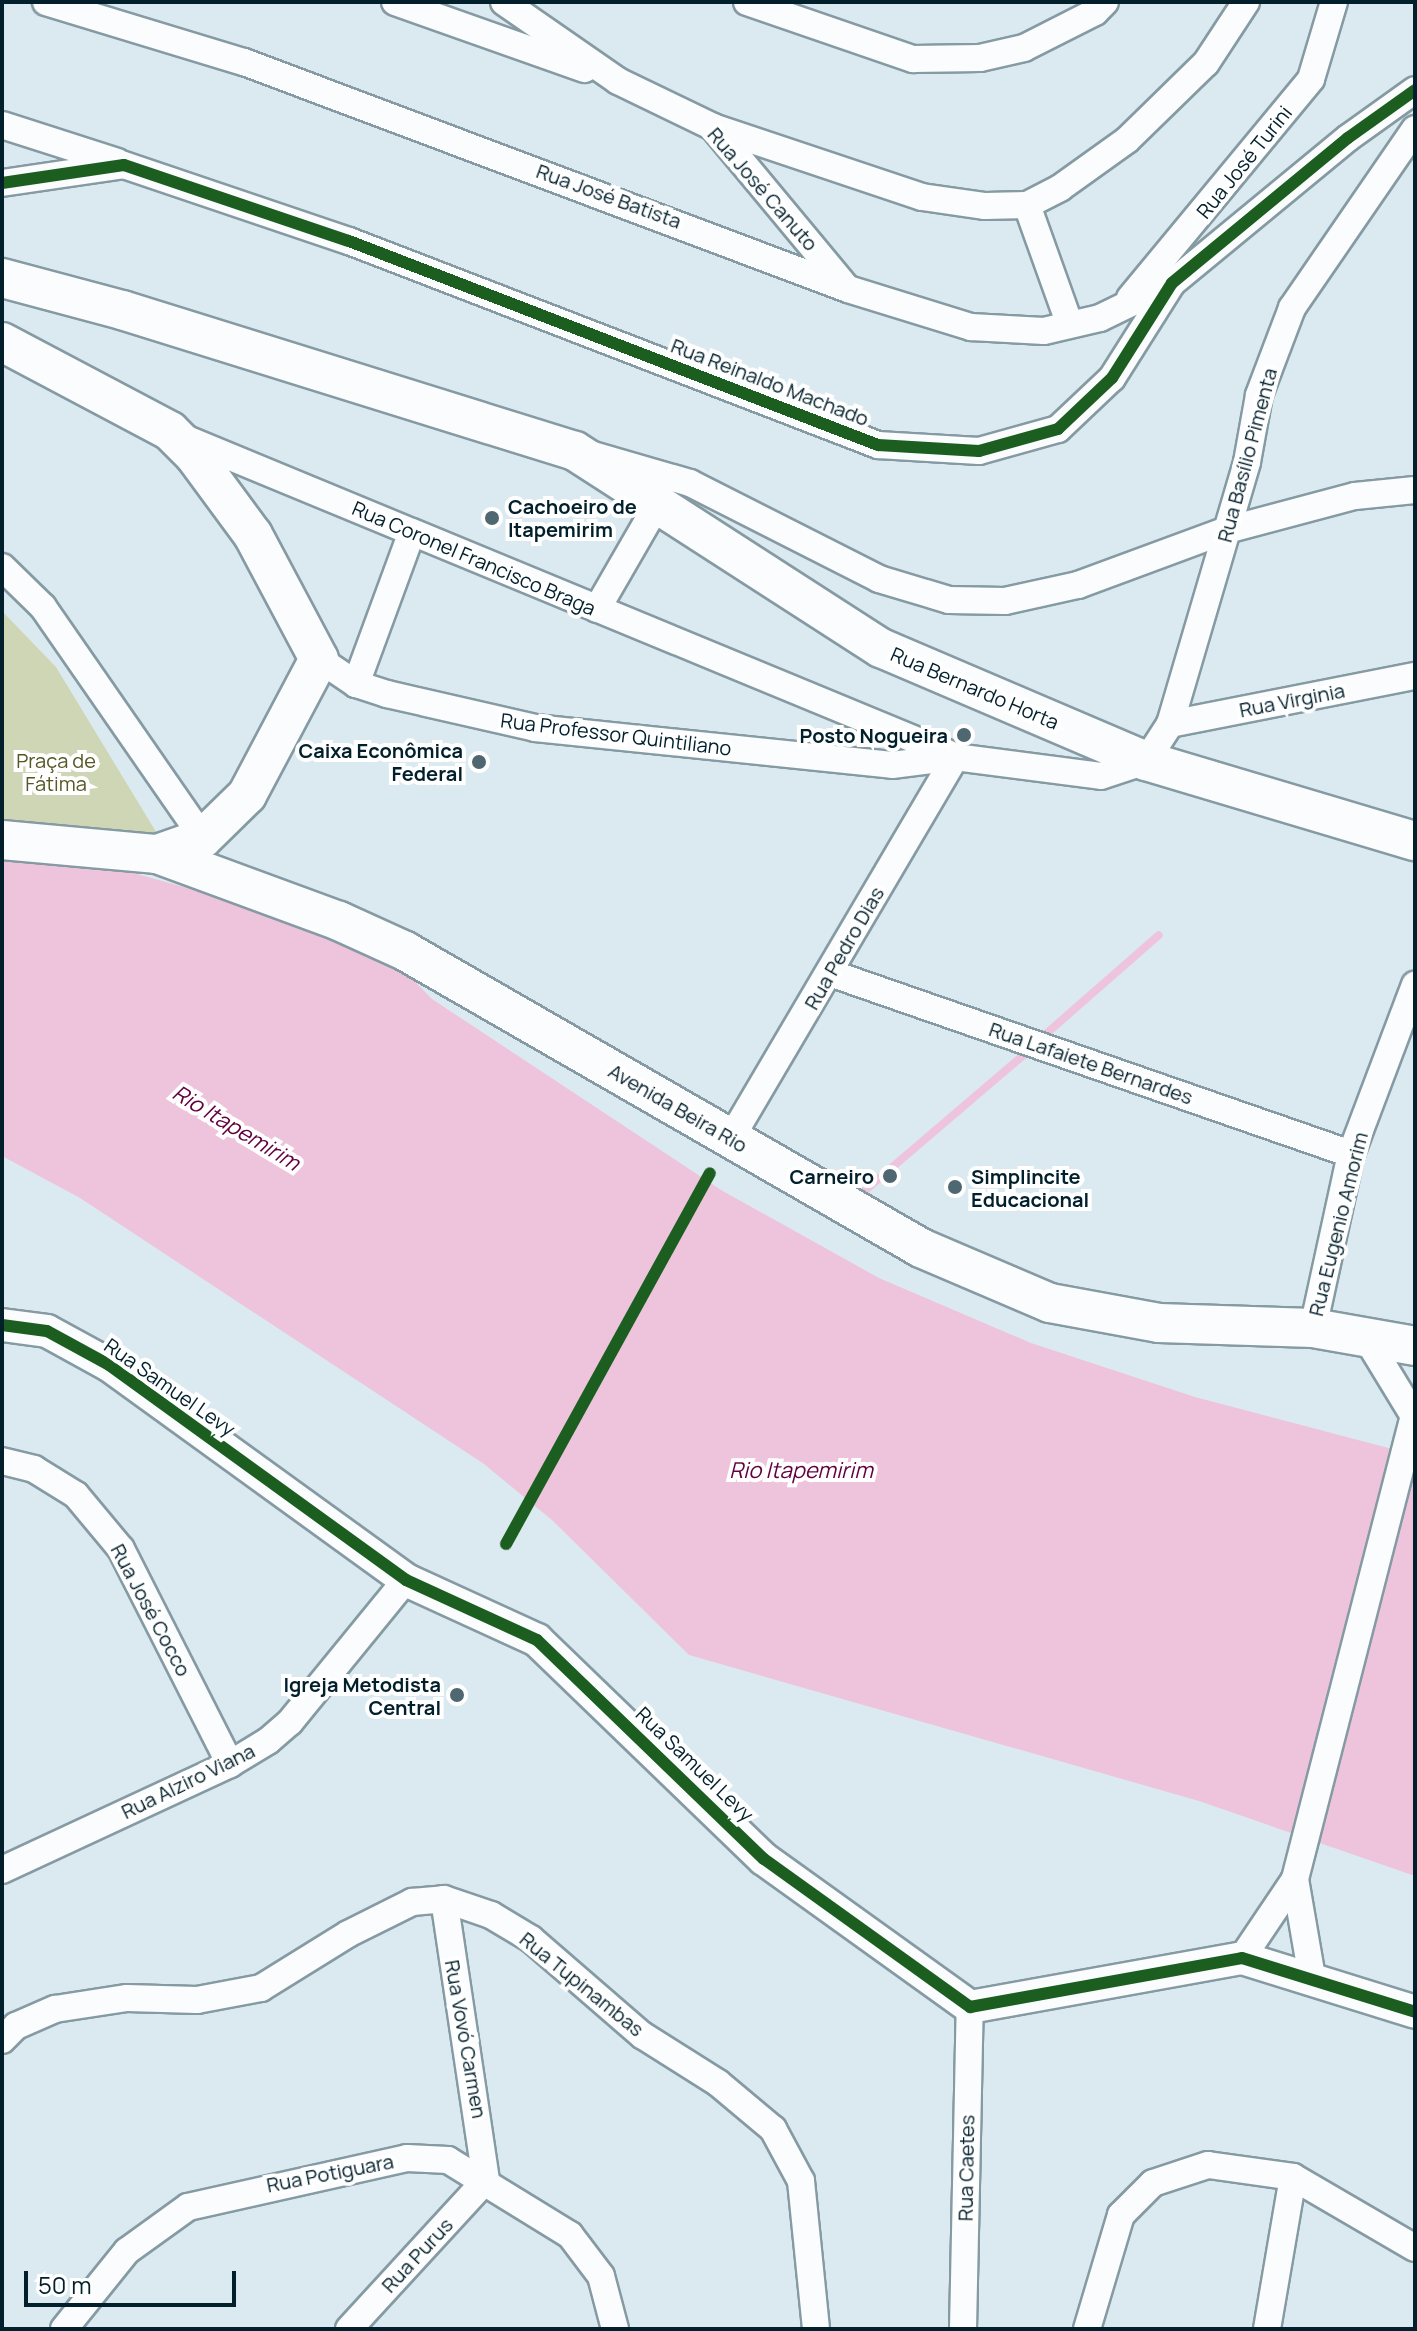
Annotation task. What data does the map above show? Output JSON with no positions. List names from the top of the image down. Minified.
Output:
{"streets":{"main road":["Rua Coronel Francisco Braga","Rua Bernardo Horta","Rua Professor Quintiliano","Avenida Beira Rio"],"street":["Rua José Turini","Rua José Canuto","Rua José Batista","Rua Reinaldo Machado","Rua Basílio Pimenta","Rua Virginia","Rua Pedro Dias","Rua Lafaiete Bernardes","Rua Eugenio Amorim","Rua Samuel Levy","Rua José Cocco","Rua Alziro Viana","Rua Tupinambas","Rua Vovó Carmen","Rua Caetes","Rua Potiguara","Rua Purus"]},"crossings":[["Rua José Turini","Rua José Batista"],["Rua José Canuto","Rua José Batista"],["Rua José Batista","Rua Reinaldo Machado"],["Rua Basílio Pimenta","Rua Bernardo Horta"],["Rua Basílio Pimenta","Rua Virginia"],["Rua Basílio Pimenta","Rua Professor Quintiliano"],["Rua Coronel Francisco Braga","Rua Professor Quintiliano"],["Rua Coronel Francisco Braga","Rua Pedro Dias"],["Rua Bernardo Horta","Rua Professor Quintiliano"],["Rua Professor Quintiliano","Rua Pedro Dias"],["Rua Pedro Dias","Rua Lafaiete Bernardes"],["Rua Pedro Dias","Avenida Beira Rio"],["Rua Lafaiete Bernardes","Rua Eugenio Amorim"],["Avenida Beira Rio","Rua Eugenio Amorim"],["Rua Samuel Levy","Rua Alziro Viana"],["Rua Samuel Levy","Rua Caetes"],["Rua José Cocco","Rua Alziro Viana"],["Rua Tupinambas","Rua Vovó Carmen"],["Rua Vovó Carmen","Rua Potiguara"],["Rua Vovó Carmen","Rua Purus"],["Rua Potiguara","Rua Purus"]],"water":["Rio Itapemirim"],"parks":["Praça de Fátima"],"places":["Cachoeiro de Itapemirim","Posto Nogueira","Caixa Econômica Federal","Carneiro","Simplincite Educacional","Igreja Metodista Central"],"scale_bar":"50 m"}
